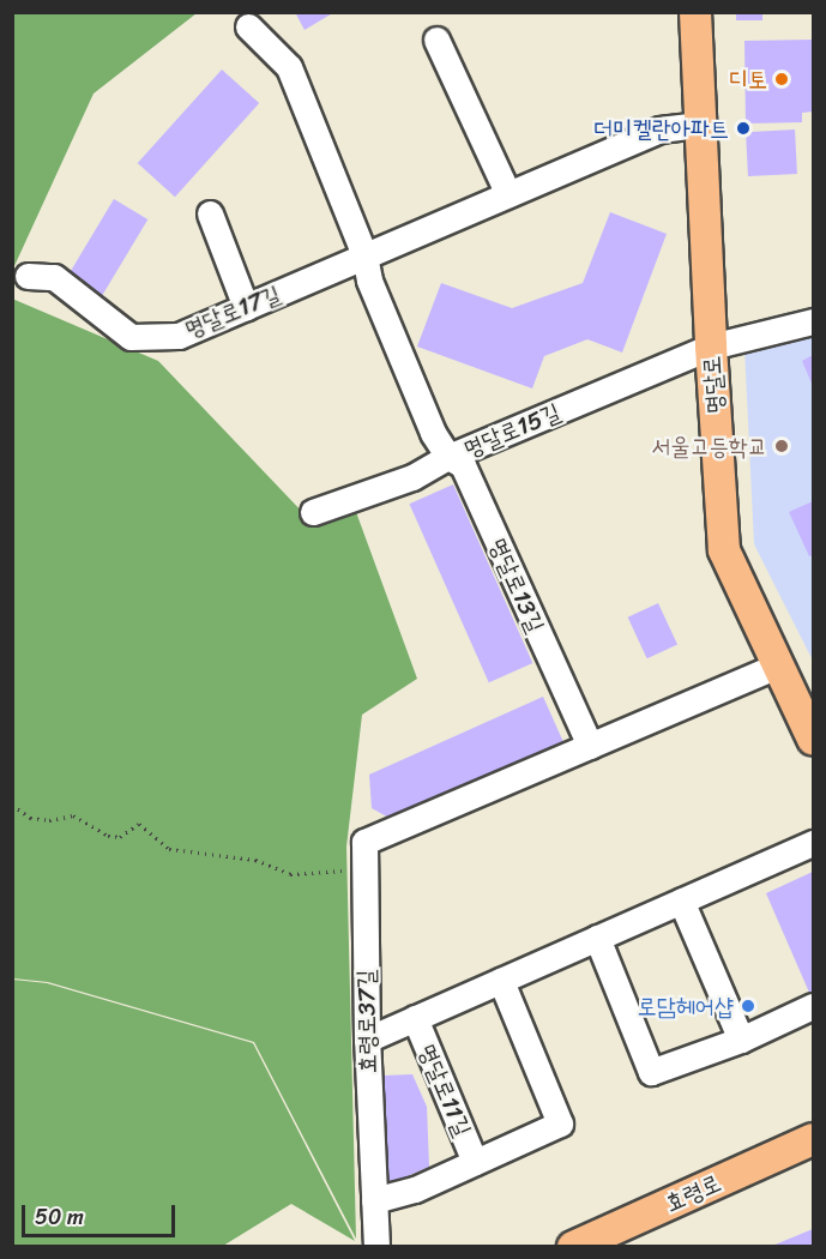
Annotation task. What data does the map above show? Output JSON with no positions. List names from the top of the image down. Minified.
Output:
{"streets":{"main road":["명달로","효령로"],"street":["명달로17길","명달로15길","명달로13길","효령로37길","명달로11길"]},"crossings":[["명달로17길","명달로"],["명달로17길","명달로15길"],["명달로","명달로15길"],["명달로15길","명달로13길"],["명달로13길","효령로37길"],["효령로37길","명달로11길"]],"places":["디토","더미켈란아파트","서울고등학교","로담헤어샵"],"scale_bar":"50 m"}
